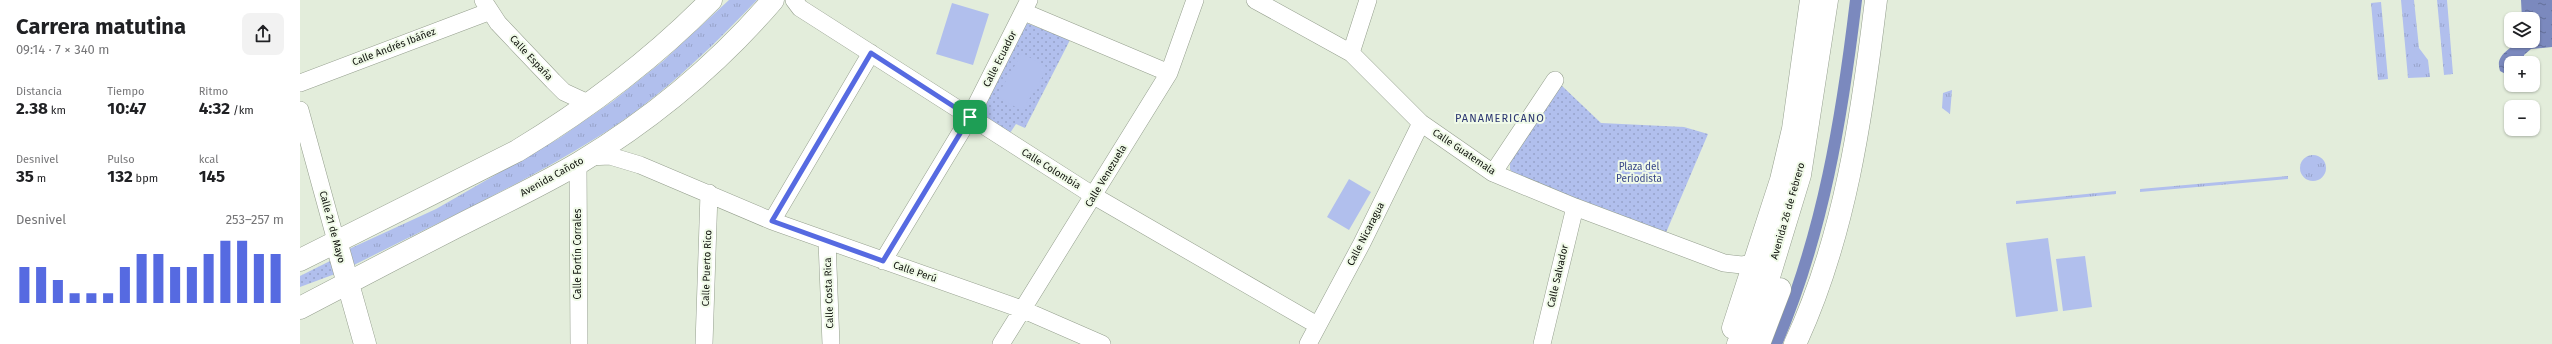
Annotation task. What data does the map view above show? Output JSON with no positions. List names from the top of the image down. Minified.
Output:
{"streets":{"main road":["Avenida Cañoto","Avenida 26 de Febrero","Calle 21 de Mayo"],"street":["Calle Andrés Ibáñez","Calle España","Calle Ecuador","Calle Guatemala","Calle Colombia","Calle Venezuela","Calle Nicaragua","Calle Fortín Corrales","Calle Puerto Rico","Calle Perú","Calle Salvador","Calle Costa Rica"]},"crossings":[["Calle Andrés Ibáñez","Calle España"],["Calle Ecuador","Calle Colombia"],["Calle Ecuador","Calle Perú"],["Calle Guatemala","Avenida 26 de Febrero"],["Calle Guatemala","Calle Nicaragua"],["Calle Guatemala","Calle Salvador"],["Calle Colombia","Calle Venezuela"],["Calle Colombia","Calle Nicaragua"],["Calle Venezuela","Calle Perú"],["Avenida Cañoto","Calle 21 de Mayo"],["Avenida Cañoto","Calle Fortín Corrales"],["Avenida Cañoto","Calle Perú"],["Calle Fortín Corrales","Calle Perú"],["Calle Puerto Rico","Calle Perú"],["Calle Perú","Calle Costa Rica"]],"districts":["PANAMERICANO"],"parks":["Plaza del Periodista"],"page":{"heading":["Carrera matutina","09:14 · 7 × 340 m"],"map_buttons":["+","−"],"stats":[["Distancia","2.38 km"],["Tiempo","10:47"],["Ritmo","4:32 /km"],["Desnivel","35 m"],["Pulso","132 bpm"],["kcal","145"]],"chart":["Desnivel","253–257 m"]}}
